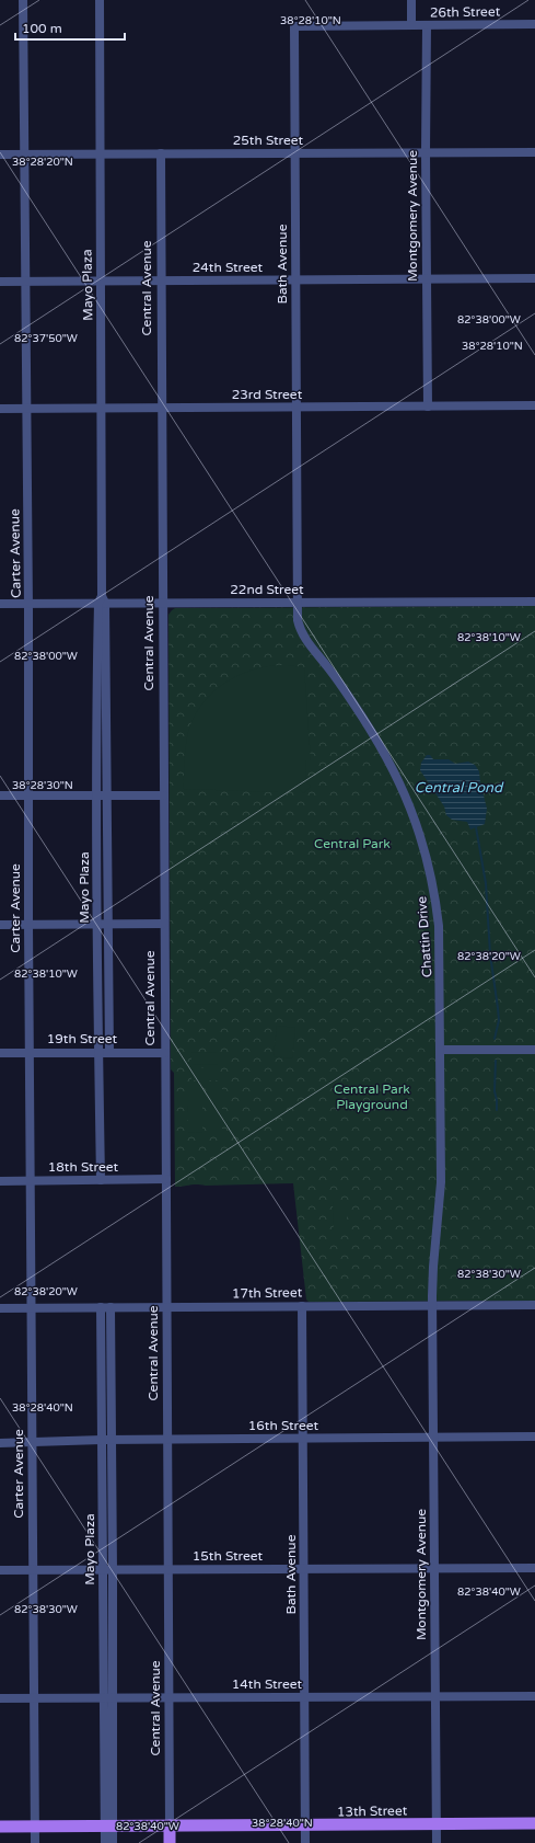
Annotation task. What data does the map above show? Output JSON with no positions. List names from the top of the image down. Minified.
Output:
{"streets":{"main road":["Central Avenue","13th Street"],"street":["26th Street","25th Street","Montgomery Avenue","Bath Avenue","24th Street","Mayo Plaza","23rd Street","Carter Avenue","22nd Street","Chattin Drive","19th Street","18th Street","17th Street","16th Street","15th Street","14th Street"]},"crossings":[["26th Street","Montgomery Avenue"],["26th Street","Bath Avenue"],["25th Street","Montgomery Avenue"],["25th Street","Bath Avenue"],["25th Street","Mayo Plaza"],["25th Street","Central Avenue"],["25th Street","Carter Avenue"],["Montgomery Avenue","24th Street"],["Montgomery Avenue","23rd Street"],["Montgomery Avenue","Chattin Drive"],["Montgomery Avenue","17th Street"],["Montgomery Avenue","16th Street"],["Montgomery Avenue","15th Street"],["Montgomery Avenue","14th Street"],["Montgomery Avenue","13th Street"],["Bath Avenue","24th Street"],["Bath Avenue","23rd Street"],["Bath Avenue","22nd Street"],["Bath Avenue","Chattin Drive"],["Bath Avenue","17th Street"],["Bath Avenue","16th Street"],["Bath Avenue","15th Street"],["Bath Avenue","14th Street"],["Bath Avenue","13th Street"],["24th Street","Mayo Plaza"],["24th Street","Central Avenue"],["24th Street","Carter Avenue"],["Mayo Plaza","23rd Street"],["Mayo Plaza","22nd Street"],["Mayo Plaza","19th Street"],["Mayo Plaza","18th Street"],["Mayo Plaza","17th Street"],["Mayo Plaza","16th Street"],["Mayo Plaza","15th Street"],["Mayo Plaza","14th Street"],["Mayo Plaza","13th Street"],["Central Avenue","23rd Street"],["Central Avenue","22nd Street"],["Central Avenue","19th Street"],["Central Avenue","18th Street"],["Central Avenue","17th Street"],["Central Avenue","16th Street"],["Central Avenue","15th Street"],["Central Avenue","14th Street"],["Central Avenue","13th Street"],["23rd Street","Carter Avenue"],["Carter Avenue","22nd Street"],["Carter Avenue","19th Street"],["Carter Avenue","18th Street"],["Carter Avenue","17th Street"],["Carter Avenue","16th Street"],["Carter Avenue","15th Street"],["Carter Avenue","14th Street"],["Carter Avenue","13th Street"],["22nd Street","Chattin Drive"],["Chattin Drive","17th Street"]],"water":["Central Pond"],"parks":["Central Park","Central Park Playground"],"scale_bar":"100 m","coordinates":["38°28'10\"N","38°28'20\"N","82°38'00\"W","82°37'50\"W","82°38'10\"W","38°28'30\"N","82°38'20\"W","82°38'30\"W","38°28'40\"N","82°38'40\"W"]}
